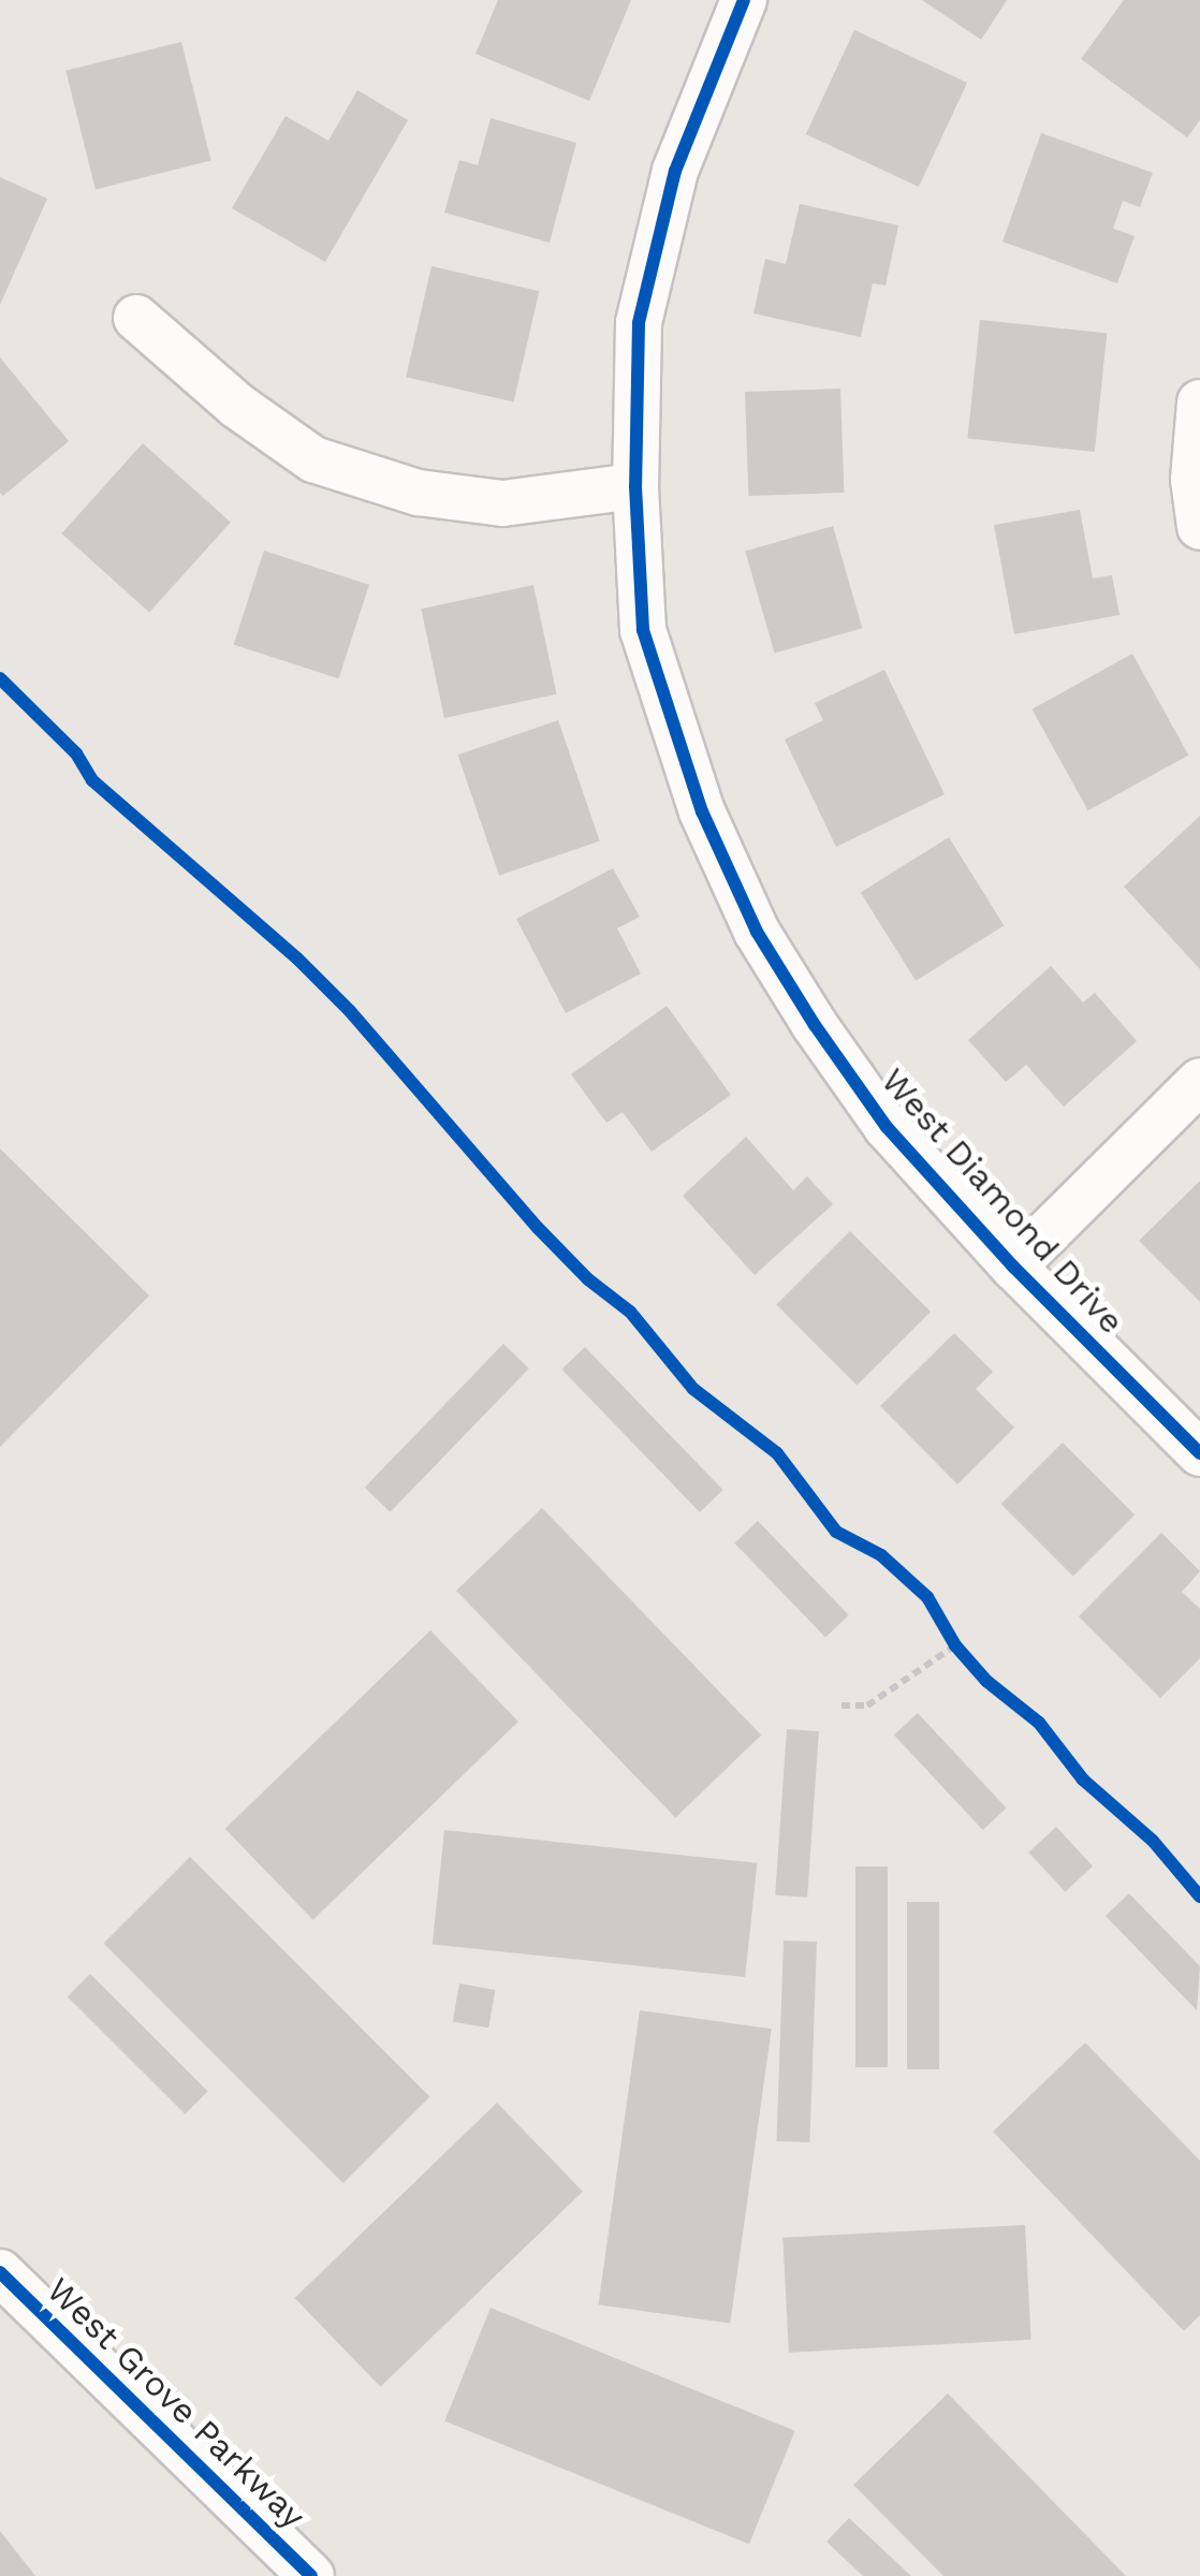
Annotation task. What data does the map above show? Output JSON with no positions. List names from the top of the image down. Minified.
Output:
{"streets":{"street":["West Diamond Drive","West Grove Parkway"]}}
